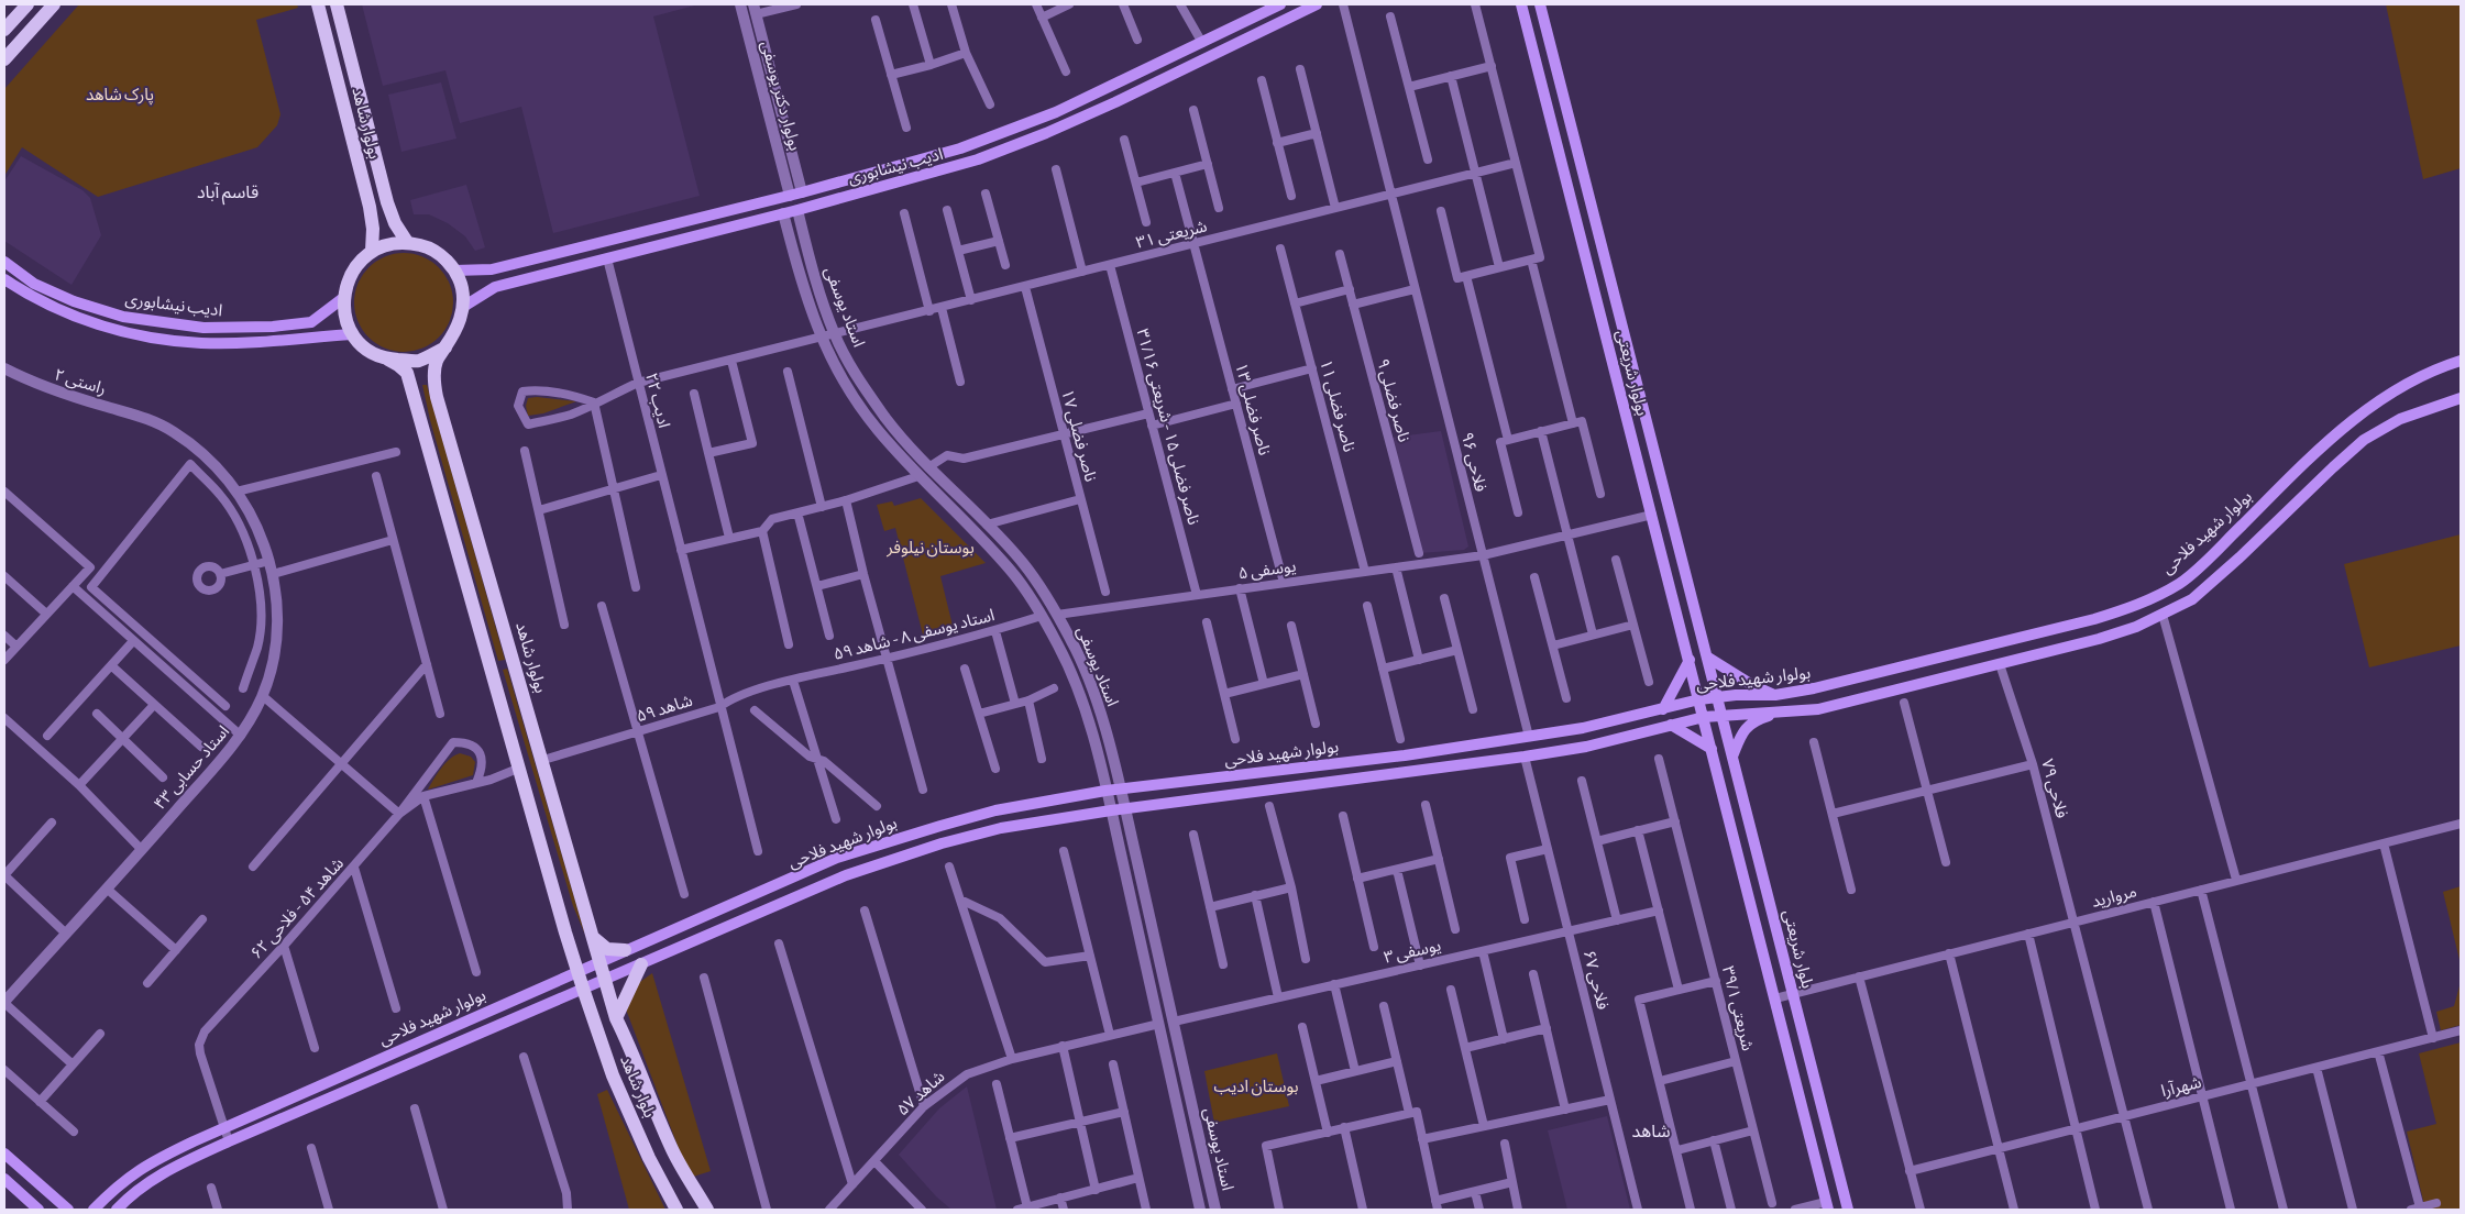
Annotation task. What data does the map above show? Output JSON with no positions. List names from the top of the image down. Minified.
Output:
{"streets":{"main road":["بولوار شاهد","ادیب نیشابوری","بولوار شریعتی","بولوار شهید فلاحی","بلوار شریعتی","بلوار شاهد"],"street":["بولوار دکتر یوسفی","شریعتی ۳۱","استاد یوسفی","راستی ۲","ادیب ۲۲","ناصر فضلی ۹","ناصر فضلی ۱۱","ناصر فضلی ۱۳","ناصر فضلی ۱۵ - شریعتی ۳۱/۱۶","ناصر فضلی ۱۷","فلاحی ۹۶","یوسفی ۵","استاد یوسفی ۸ - شاهد ۵۹","شاهد ۵۹","استاد حسابی ۴۳","فلاحی ۷۹","مروارید","شاهد ۵۴ - فلاحی ۶۲","یوسفی ۳","فلاحی ۶۷","شریعتی ۳۹/۱","شهرآرا","شاهد ۵۷"]},"crossings":[["بولوار دکتر یوسفی","ادیب نیشابوری"],["بولوار شاهد","ادیب نیشابوری"],["بولوار شاهد","بولوار شهید فلاحی"],["بولوار شاهد","شاهد ۵۹"],["بولوار شاهد","بلوار شاهد"],["ادیب نیشابوری","استاد یوسفی"],["ادیب نیشابوری","ادیب ۲۲"],["شریعتی ۳۱","استاد یوسفی"],["شریعتی ۳۱","ادیب ۲۲"],["شریعتی ۳۱","ناصر فضلی ۱۳"],["شریعتی ۳۱","ناصر فضلی ۱۵ - شریعتی ۳۱/۱۶"],["شریعتی ۳۱","ناصر فضلی ۱۷"],["شریعتی ۳۱","فلاحی ۹۶"],["استاد یوسفی","بولوار شهید فلاحی"],["استاد یوسفی","یوسفی ۵"],["استاد یوسفی","استاد یوسفی ۸ - شاهد ۵۹"],["استاد یوسفی","یوسفی ۳"],["استاد یوسفی","شاهد ۵۷"],["بولوار شریعتی","بولوار شهید فلاحی"],["بولوار شریعتی","یوسفی ۵"],["بولوار شریعتی","بلوار شریعتی"],["راستی ۲","استاد حسابی ۴۳"],["ادیب ۲۲","شاهد ۵۹"],["ناصر فضلی ۱۱","یوسفی ۵"],["ناصر فضلی ۱۳","یوسفی ۵"],["ناصر فضلی ۱۵ - شریعتی ۳۱/۱۶","یوسفی ۵"],["فلاحی ۹۶","بولوار شهید فلاحی"],["فلاحی ۹۶","یوسفی ۵"],["بولوار شهید فلاحی","فلاحی ۷۹"],["بولوار شهید فلاحی","شاهد ۵۴ - فلاحی ۶۲"],["بولوار شهید فلاحی","بلوار شریعتی"],["بولوار شهید فلاحی","فلاحی ۶۷"],["بولوار شهید فلاحی","بلوار شاهد"],["استاد یوسفی ۸ - شاهد ۵۹","شاهد ۵۹"],["فلاحی ۷۹","مروارید"],["فلاحی ۷۹","شهرآرا"],["مروارید","بلوار شریعتی"],["یوسفی ۳","فلاحی ۶۷"]],"districts":["قاسم آباد","شاهد"],"parks":["پارک شاهد","بوستان نیلوفر","بوستان ادیب"]}
